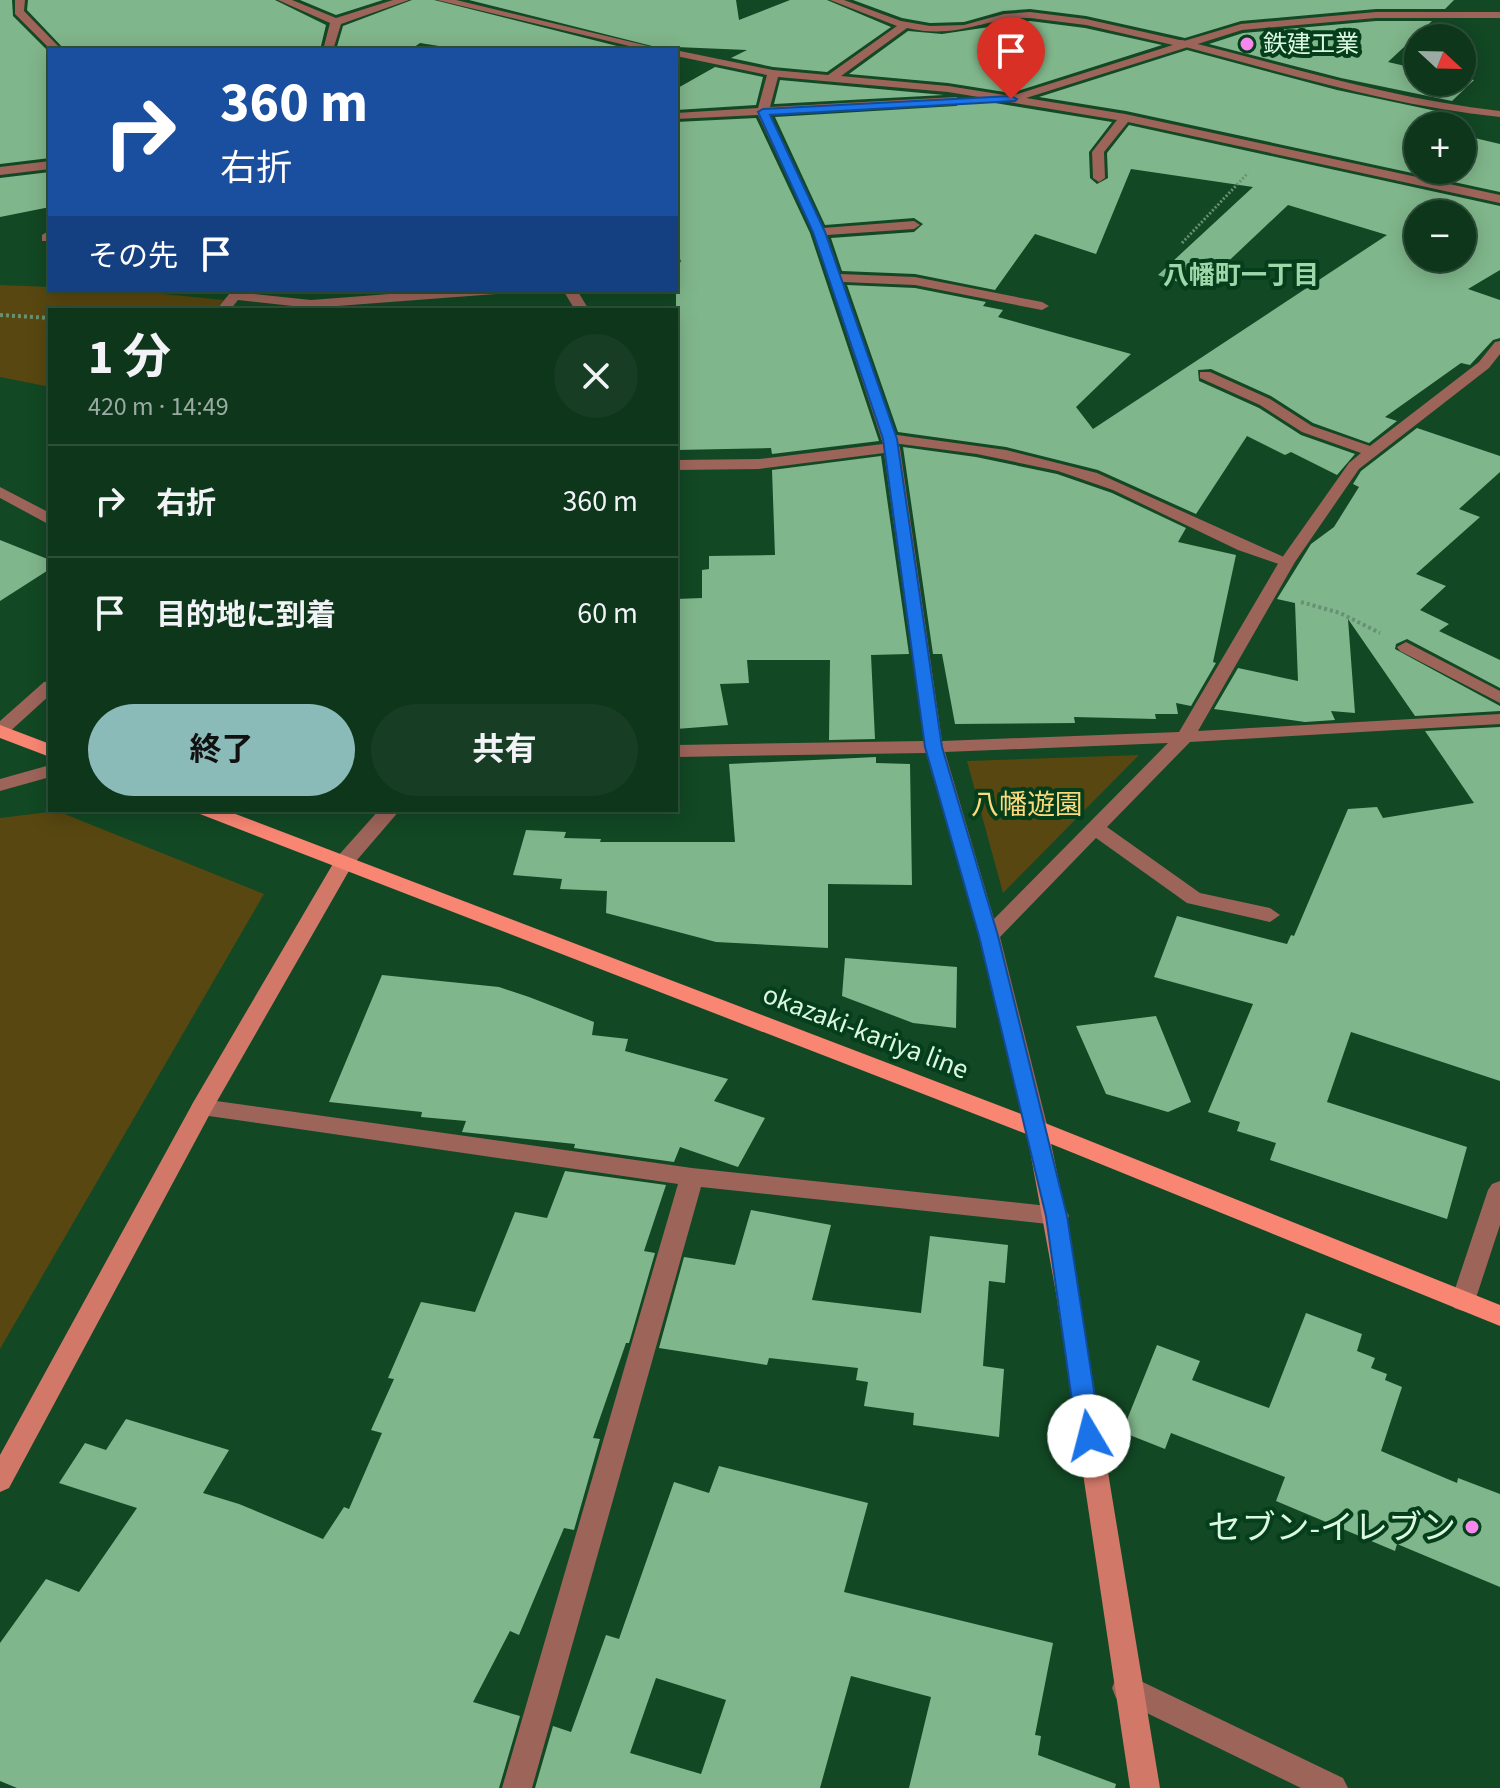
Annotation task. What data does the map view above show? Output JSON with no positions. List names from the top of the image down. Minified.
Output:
{"streets":{"main road":["okazaki-kariya line"]},"districts":["八幡町一丁目"],"parks":["八幡遊園"],"places":["鉄建工業","セブン-イレブン"],"north":"right","page":{"map_buttons":["+","−"],"turn":["360 m","右折"],"then":"その先","heading":["1 分","420 m · 14:49"],"list":[{"name":"右折","value":"360 m"},{"name":"目的地に到着","value":"60 m"}],"buttons":["終了","共有"]}}
